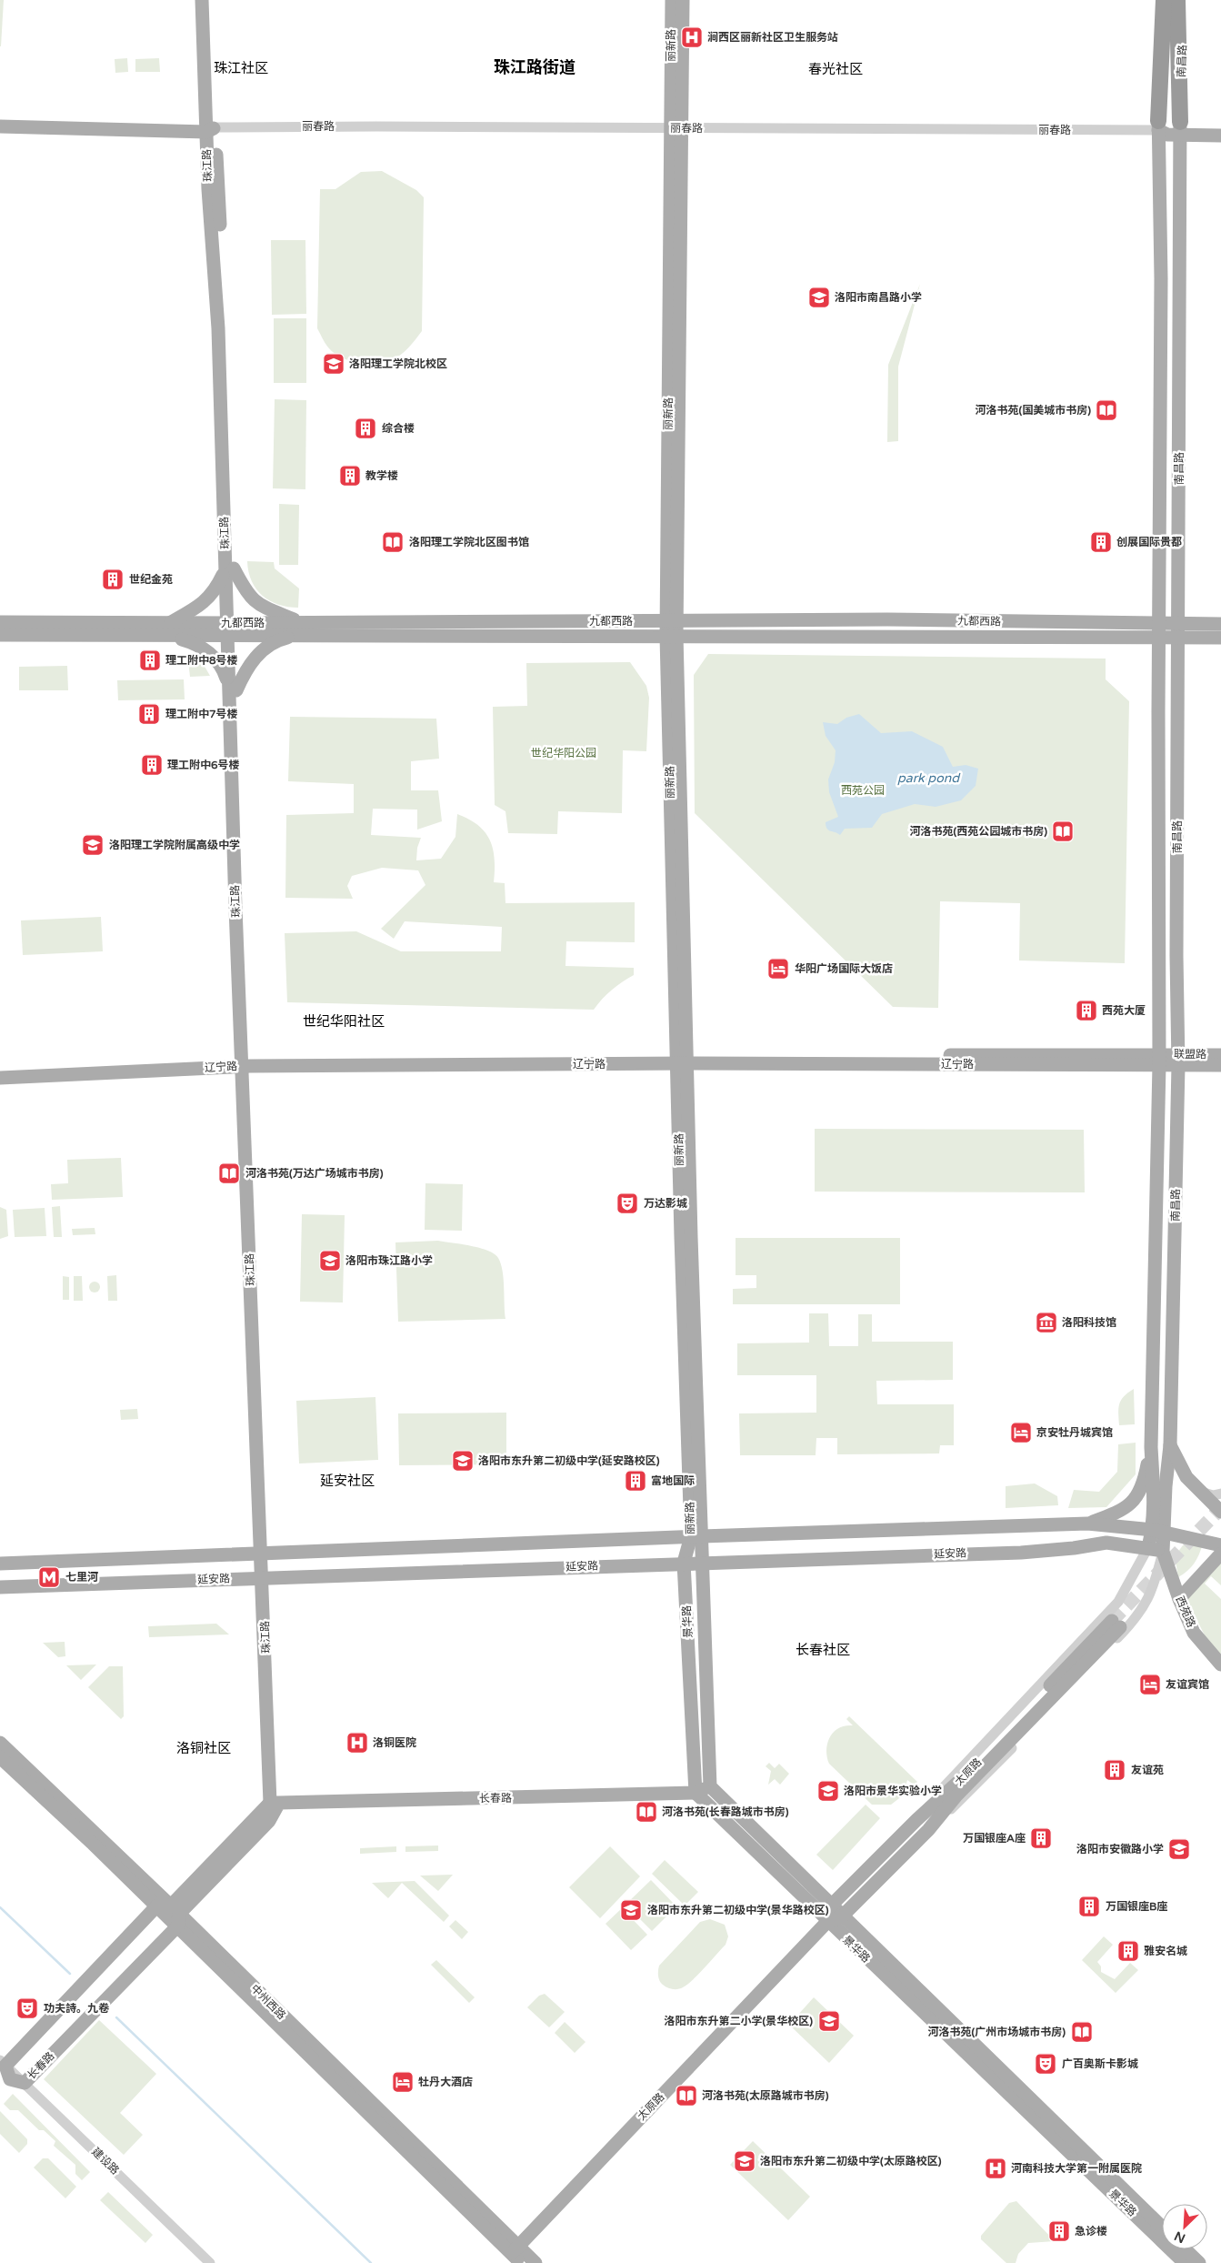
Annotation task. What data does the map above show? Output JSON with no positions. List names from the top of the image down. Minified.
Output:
{"streets":{"highway":["南昌路"],"main road":["丽新路","丽春路","珠江路","九都西路","联盟路","辽宁路","延安路","西苑路","景华路","太原路","长春路","中州西路"],"street":["建设路"]},"crossings":[["丽新路","丽春路"],["丽新路","九都西路"],["丽新路","辽宁路"],["丽新路","延安路"],["丽新路","景华路"],["南昌路","丽春路"],["南昌路","九都西路"],["南昌路","联盟路"],["南昌路","辽宁路"],["南昌路","延安路"],["南昌路","西苑路"],["丽春路","珠江路"],["珠江路","九都西路"],["珠江路","辽宁路"],["珠江路","延安路"],["珠江路","长春路"],["联盟路","辽宁路"],["延安路","西苑路"],["延安路","景华路"],["景华路","太原路"],["景华路","长春路"],["太原路","中州西路"],["长春路","中州西路"],["长春路","建设路"]],"districts":["珠江路街道","珠江社区","春光社区","世纪华阳社区","延安社区","长春社区","洛铜社区"],"water":["park pond"],"parks":["世纪华阳公园","西苑公园"],"places":{"hospital":["涧西区丽新社区卫生服务站","洛铜医院","河南科技大学第一附属医院"],"school or university":["洛阳市南昌路小学","洛阳理工学院北校区","洛阳理工学院附属高级中学","洛阳市珠江路小学","洛阳市东升第二初级中学(延安路校区)","洛阳市景华实验小学","洛阳市安徽路小学","洛阳市东升第二初级中学(景华路校区)","洛阳市东升第二小学(景华校区)","洛阳市东升第二初级中学(太原路校区)"],"library":["河洛书苑(国美城市书房)","洛阳理工学院北区图书馆","河洛书苑(西苑公园城市书房)","河洛书苑(万达广场城市书房)","河洛书苑(长春路城市书房)","河洛书苑(广州市场城市书房)","河洛书苑(太原路城市书房)"],"building":["综合楼","教学楼","创展国际贵都","世纪金苑","理工附中8号楼","理工附中7号楼","理工附中6号楼","西苑大厦","富地国际","友谊苑","万国银座A座","万国银座B座","雅安名城","急诊楼"],"hotel":["华阳广场国际大饭店","京安牡丹城宾馆","友谊宾馆","牡丹大酒店"],"theatre":["万达影城","功夫詩。九卷","广百奥斯卡影城"],"museum":["洛阳科技馆"],"metro station":["七里河"]},"north":"bottom left"}
